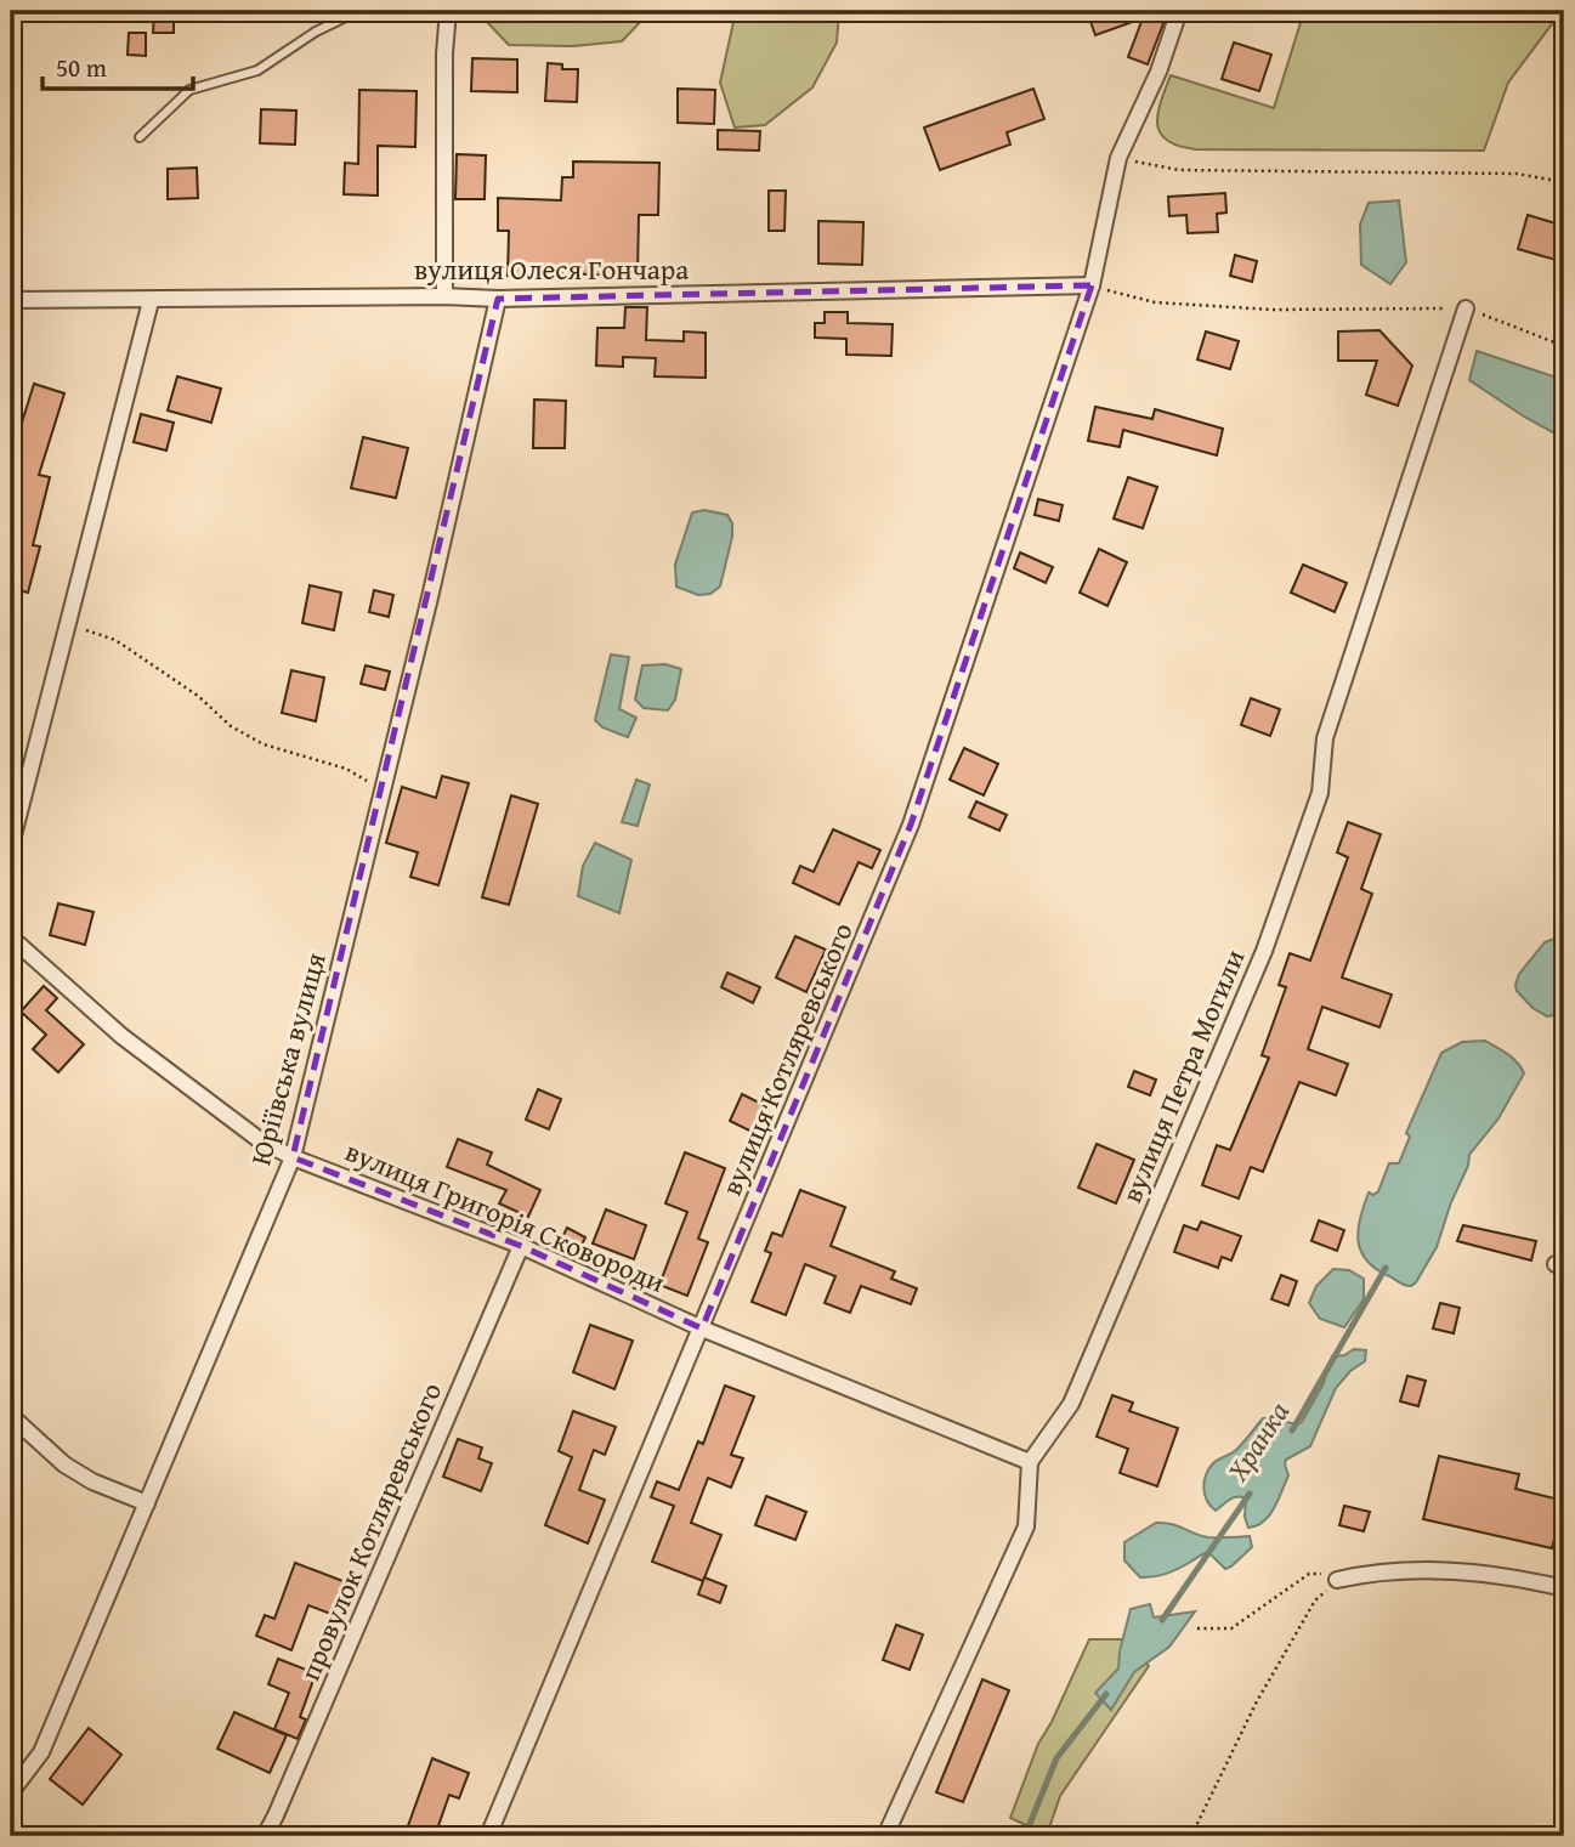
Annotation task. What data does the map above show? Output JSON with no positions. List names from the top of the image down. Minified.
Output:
{"streets":{"street":["вулиця Олеся Гончара","Юріївська вулиця","вулиця Котляревського","вулиця Петра Могили","вулиця Григорія Сковороди","провулок Котляревського"]},"crossings":[["вулиця Олеся Гончара","Юріївська вулиця"],["вулиця Олеся Гончара","вулиця Котляревського"],["Юріївська вулиця","вулиця Григорія Сковороди"],["вулиця Котляревського","вулиця Григорія Сковороди"],["вулиця Петра Могили","вулиця Григорія Сковороди"],["вулиця Григорія Сковороди","провулок Котляревського"]],"water":["Хранка"],"scale_bar":"50 m"}
